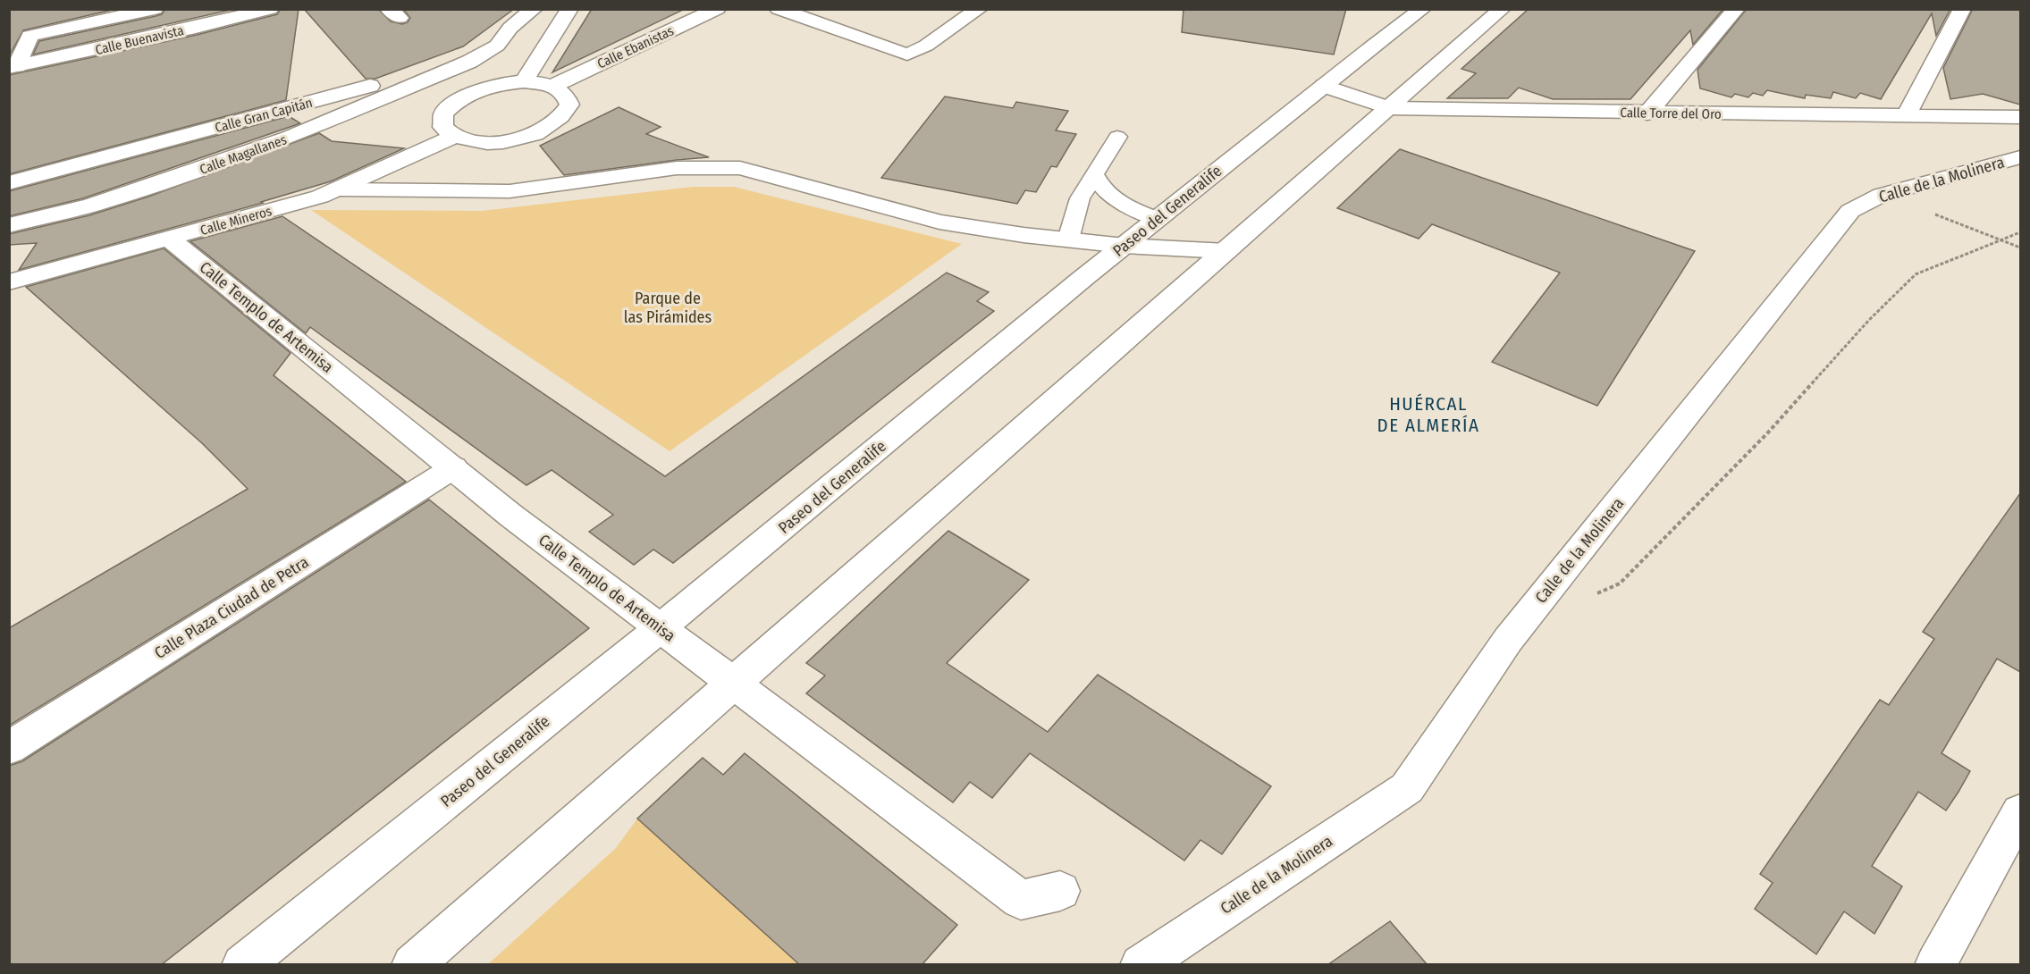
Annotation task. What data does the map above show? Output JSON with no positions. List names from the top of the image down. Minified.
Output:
{"streets":{"street":["Calle Buenavista","Calle Ebanistas","Calle Torre del Oro","Calle Gran Capitán","Calle Magallanes","Calle de la Molinera","Paseo del Generalife","Calle Mineros","Calle Templo de Artemisa","Calle Plaza Ciudad de Petra"]},"crossings":[["Calle Torre del Oro","Paseo del Generalife"],["Calle Gran Capitán","Calle Magallanes"],["Paseo del Generalife","Calle Templo de Artemisa"],["Calle Mineros","Calle Templo de Artemisa"],["Calle Templo de Artemisa","Calle Plaza Ciudad de Petra"]],"districts":["HUÉRCAL DE ALMERÍA"],"parks":["Parque de las Pirámides"]}
